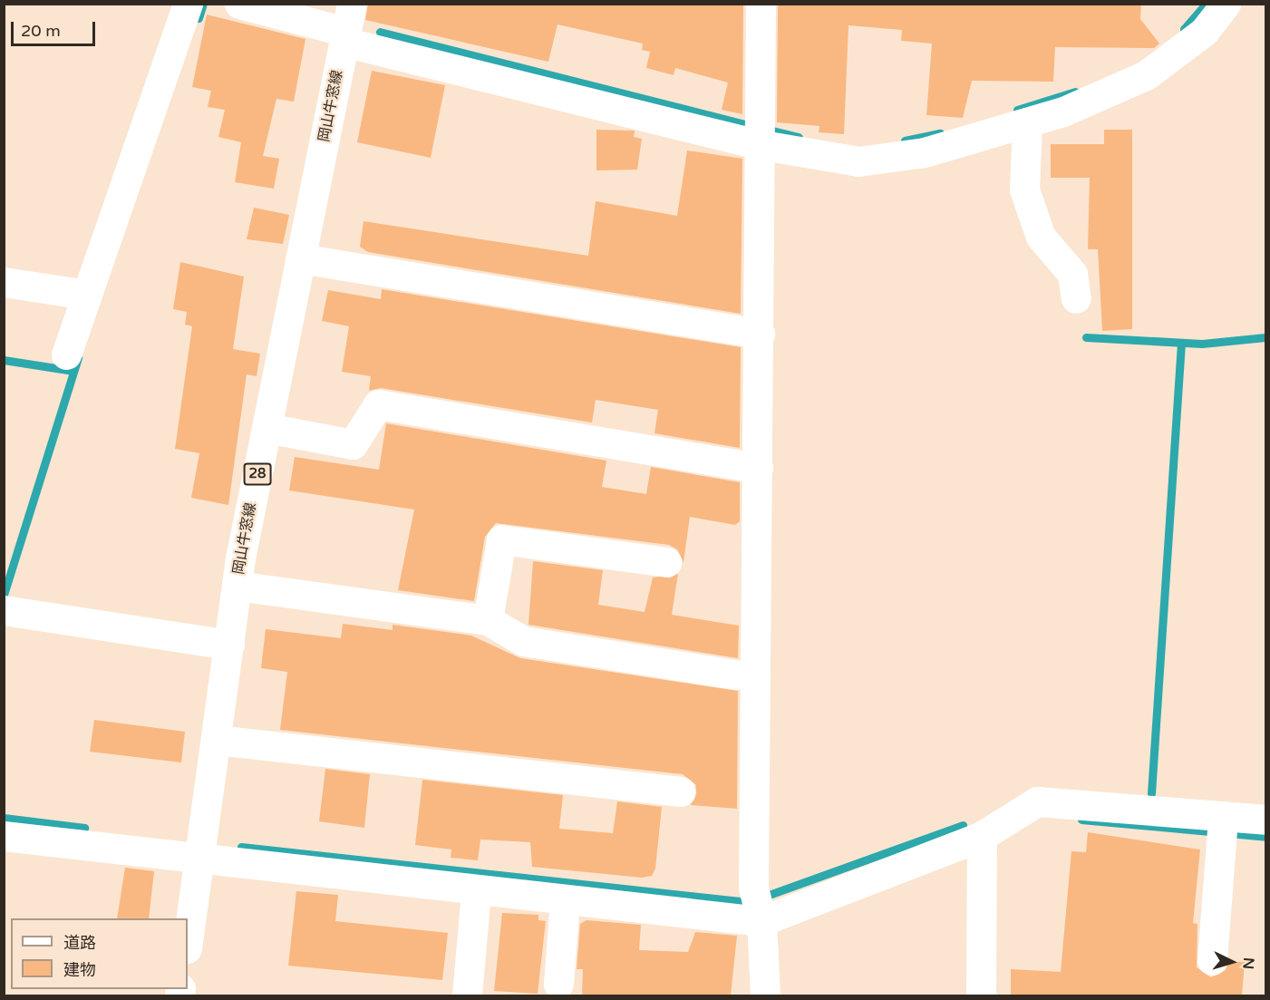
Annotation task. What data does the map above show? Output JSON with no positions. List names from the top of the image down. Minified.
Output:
{"streets":{"street":["岡山牛窓線","28"]},"legend":["道路","建物"],"scale_bar":"20 m","north":"right"}
